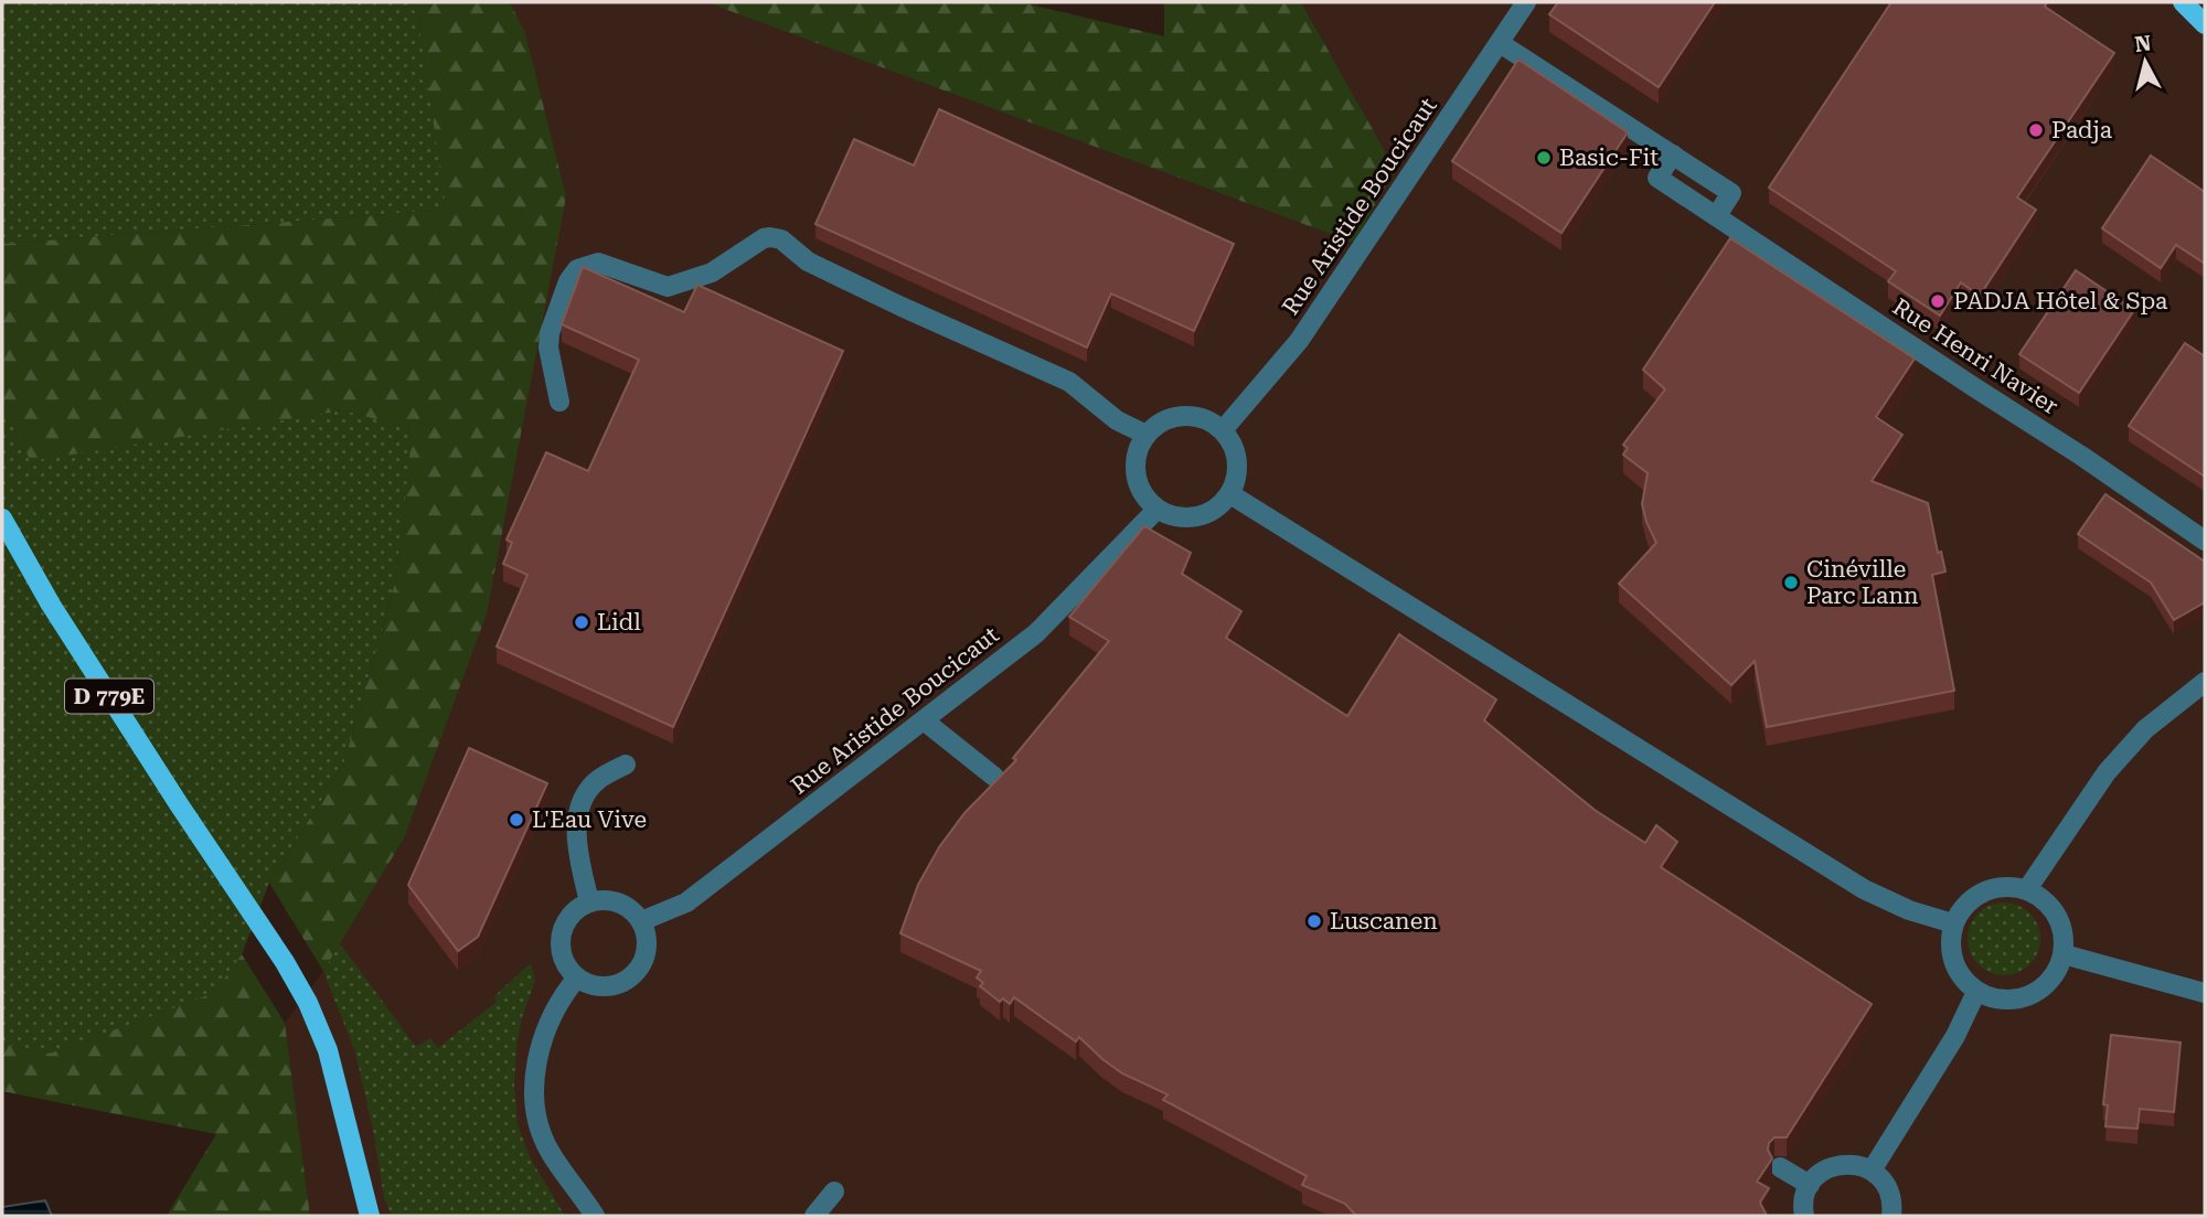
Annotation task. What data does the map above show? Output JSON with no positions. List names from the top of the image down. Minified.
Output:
{"streets":{"main road":["D 779E"],"street":["Rue Aristide Boucicaut","Rue Henri Navier"]},"places":["Padja","Basic-Fit","PADJA Hôtel & Spa","Cinéville Parc Lann","Lidl","L'Eau Vive","Luscanen"],"north":"top"}
